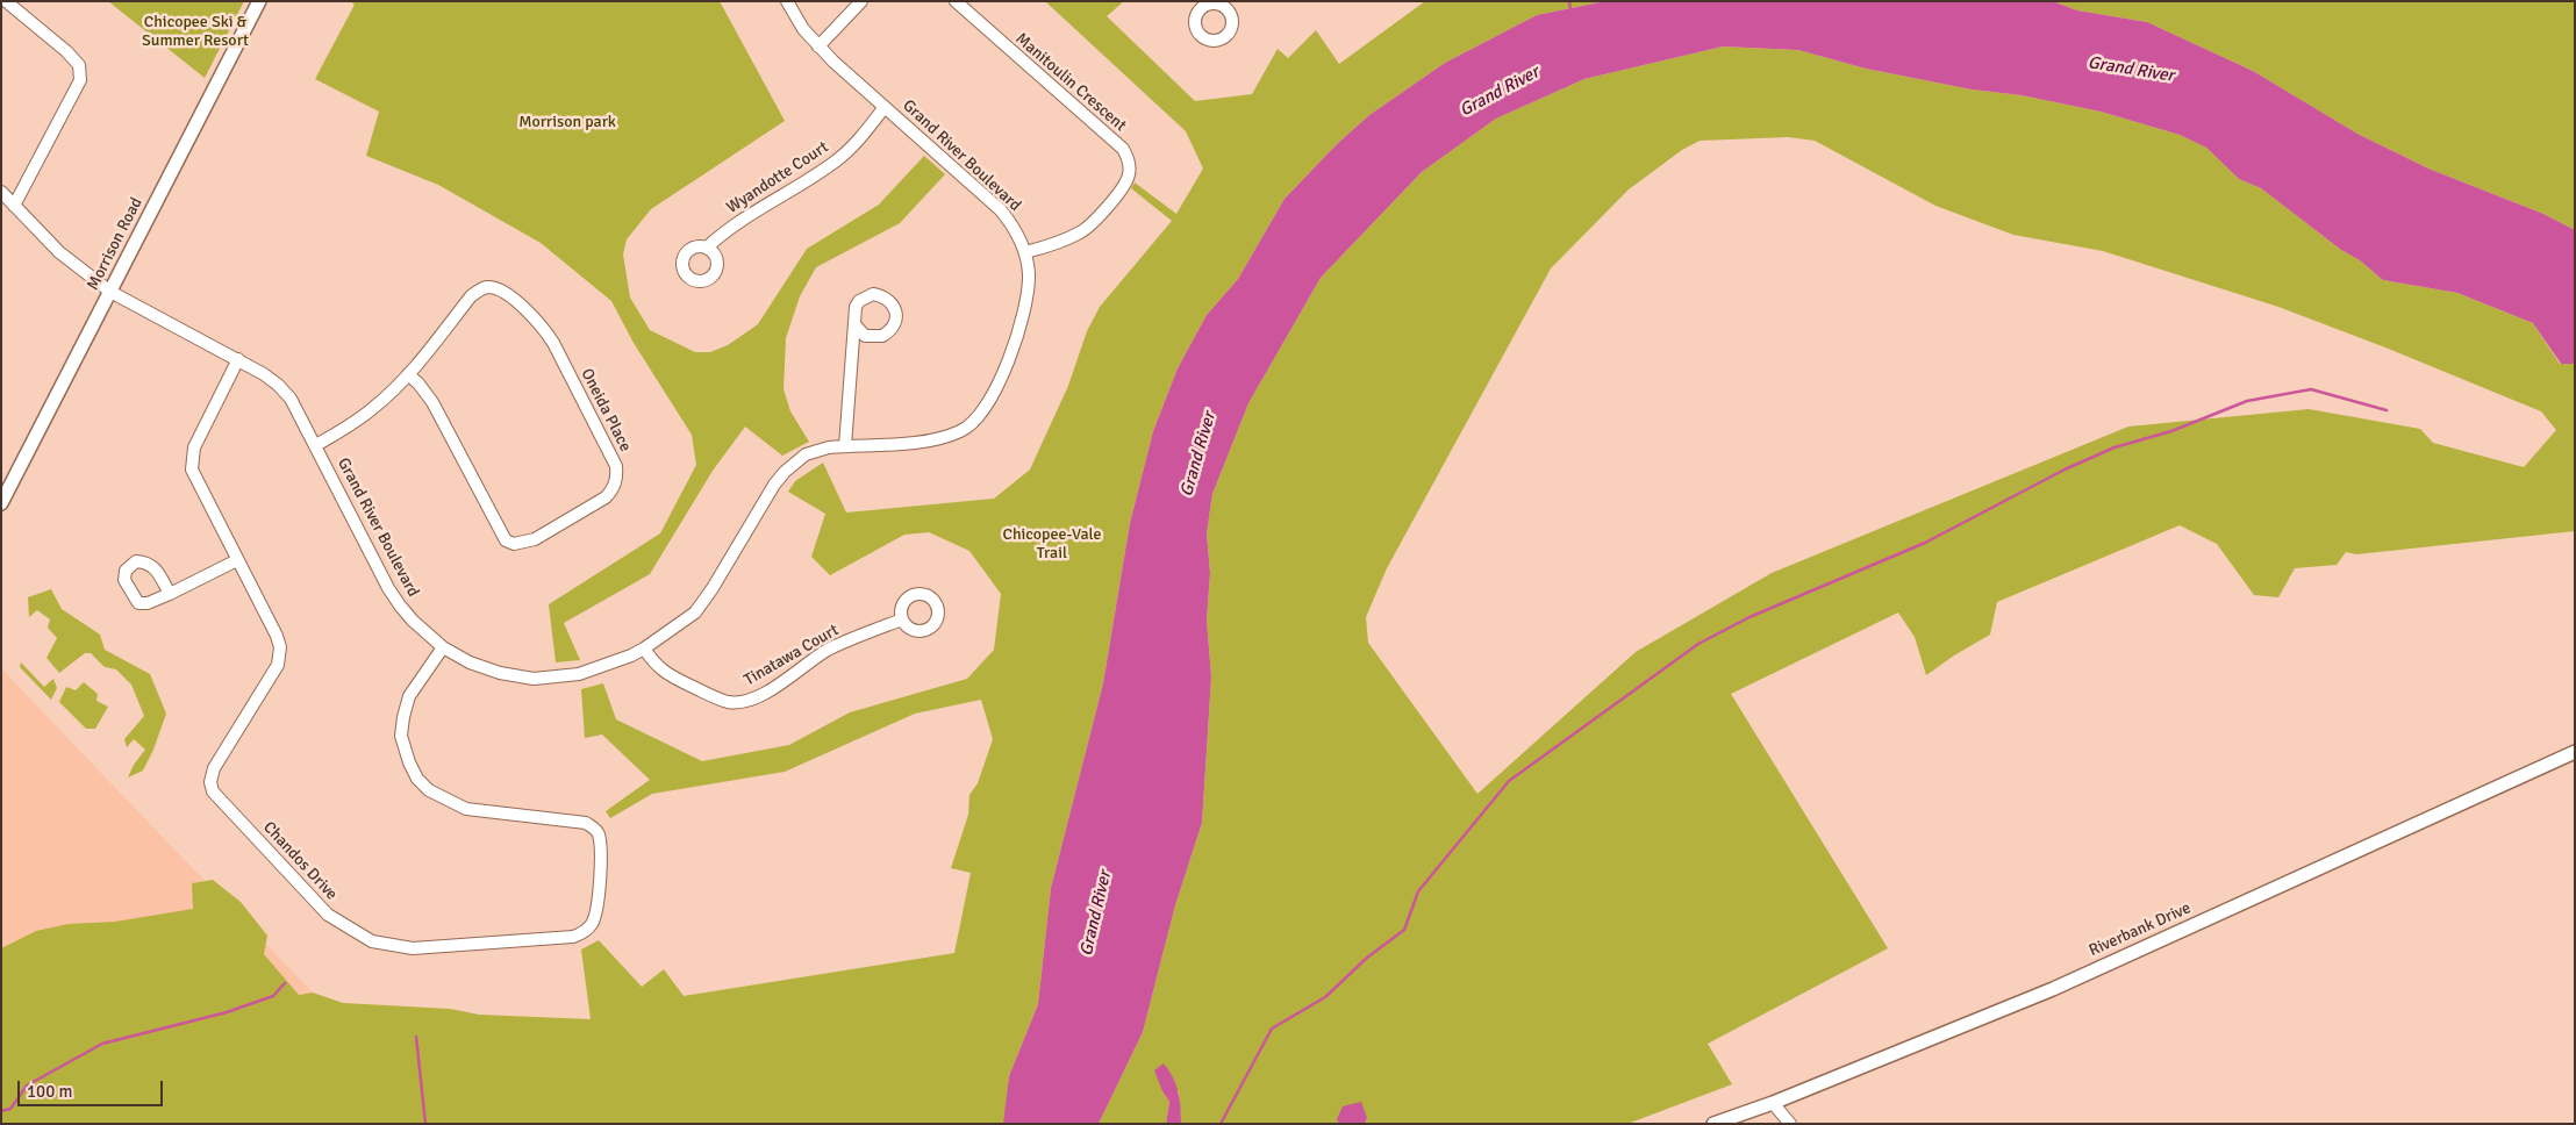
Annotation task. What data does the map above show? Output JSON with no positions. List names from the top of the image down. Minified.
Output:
{"streets":{"street":["Manitoulin Crescent","Grand River Boulevard","Wyandotte Court","Morrison Road","Oneida Place","Tinatawa Court","Chandos Drive","Riverbank Drive"]},"crossings":[["Manitoulin Crescent","Grand River Boulevard"],["Grand River Boulevard","Wyandotte Court"],["Grand River Boulevard","Morrison Road"],["Grand River Boulevard","Oneida Place"],["Grand River Boulevard","Tinatawa Court"],["Grand River Boulevard","Chandos Drive"]],"water":["Grand River"],"parks":["Chicopee Ski & Summer Resort","Morrison park","Chicopee-Vale Trail"],"scale_bar":"100 m"}
